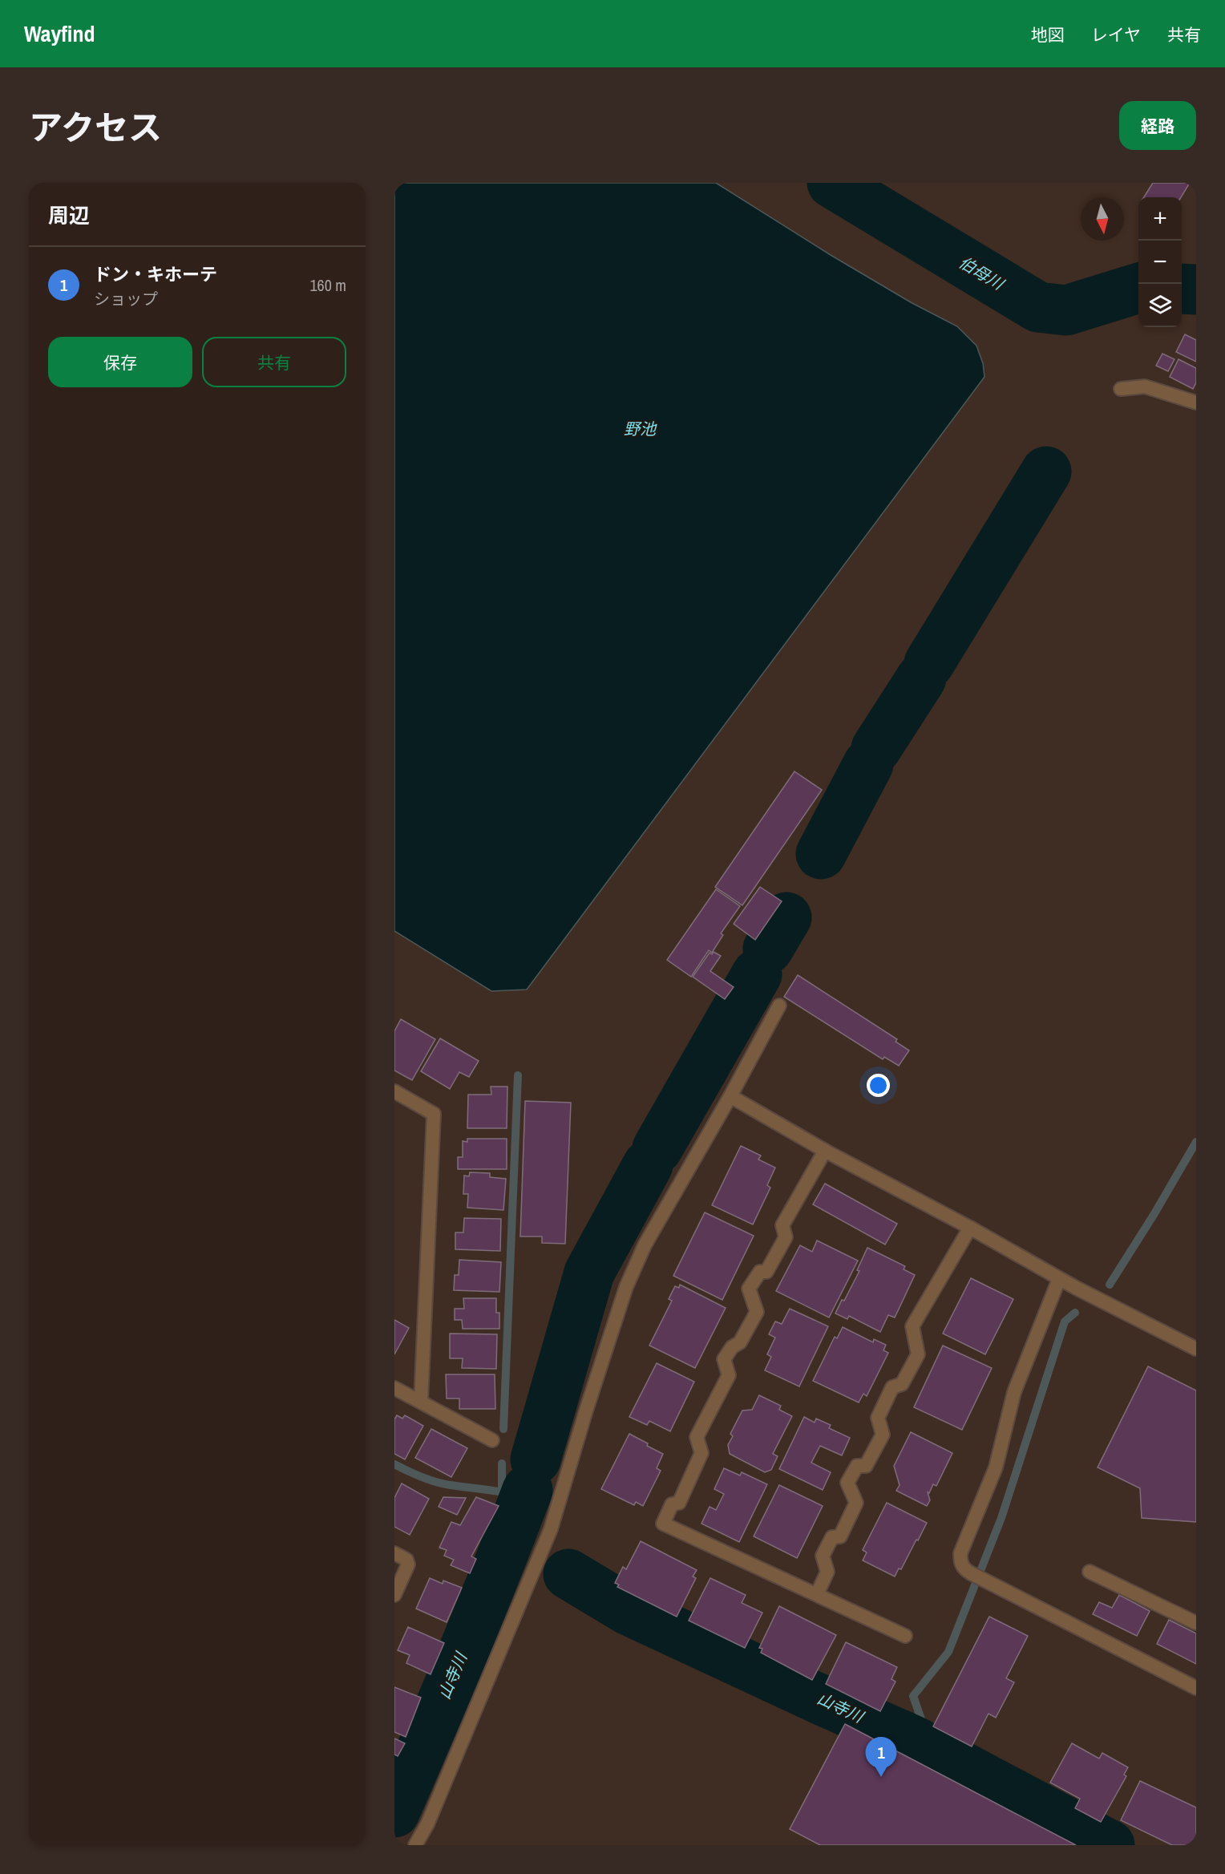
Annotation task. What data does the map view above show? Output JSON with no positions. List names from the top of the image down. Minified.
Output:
{"water":["伯母川","野池","山寺川"],"north":"bottom","page":{"header":"Wayfind","nav":["地図","レイヤ","共有"],"title":"アクセス","buttons":["経路",["保存","共有"]],"heading":"周辺","map_buttons":["+","−"],"list":[{"mark":"1","name":"ドン・キホーテ","note":"ショップ","value":"160 m"}],"pins":"1"}}
